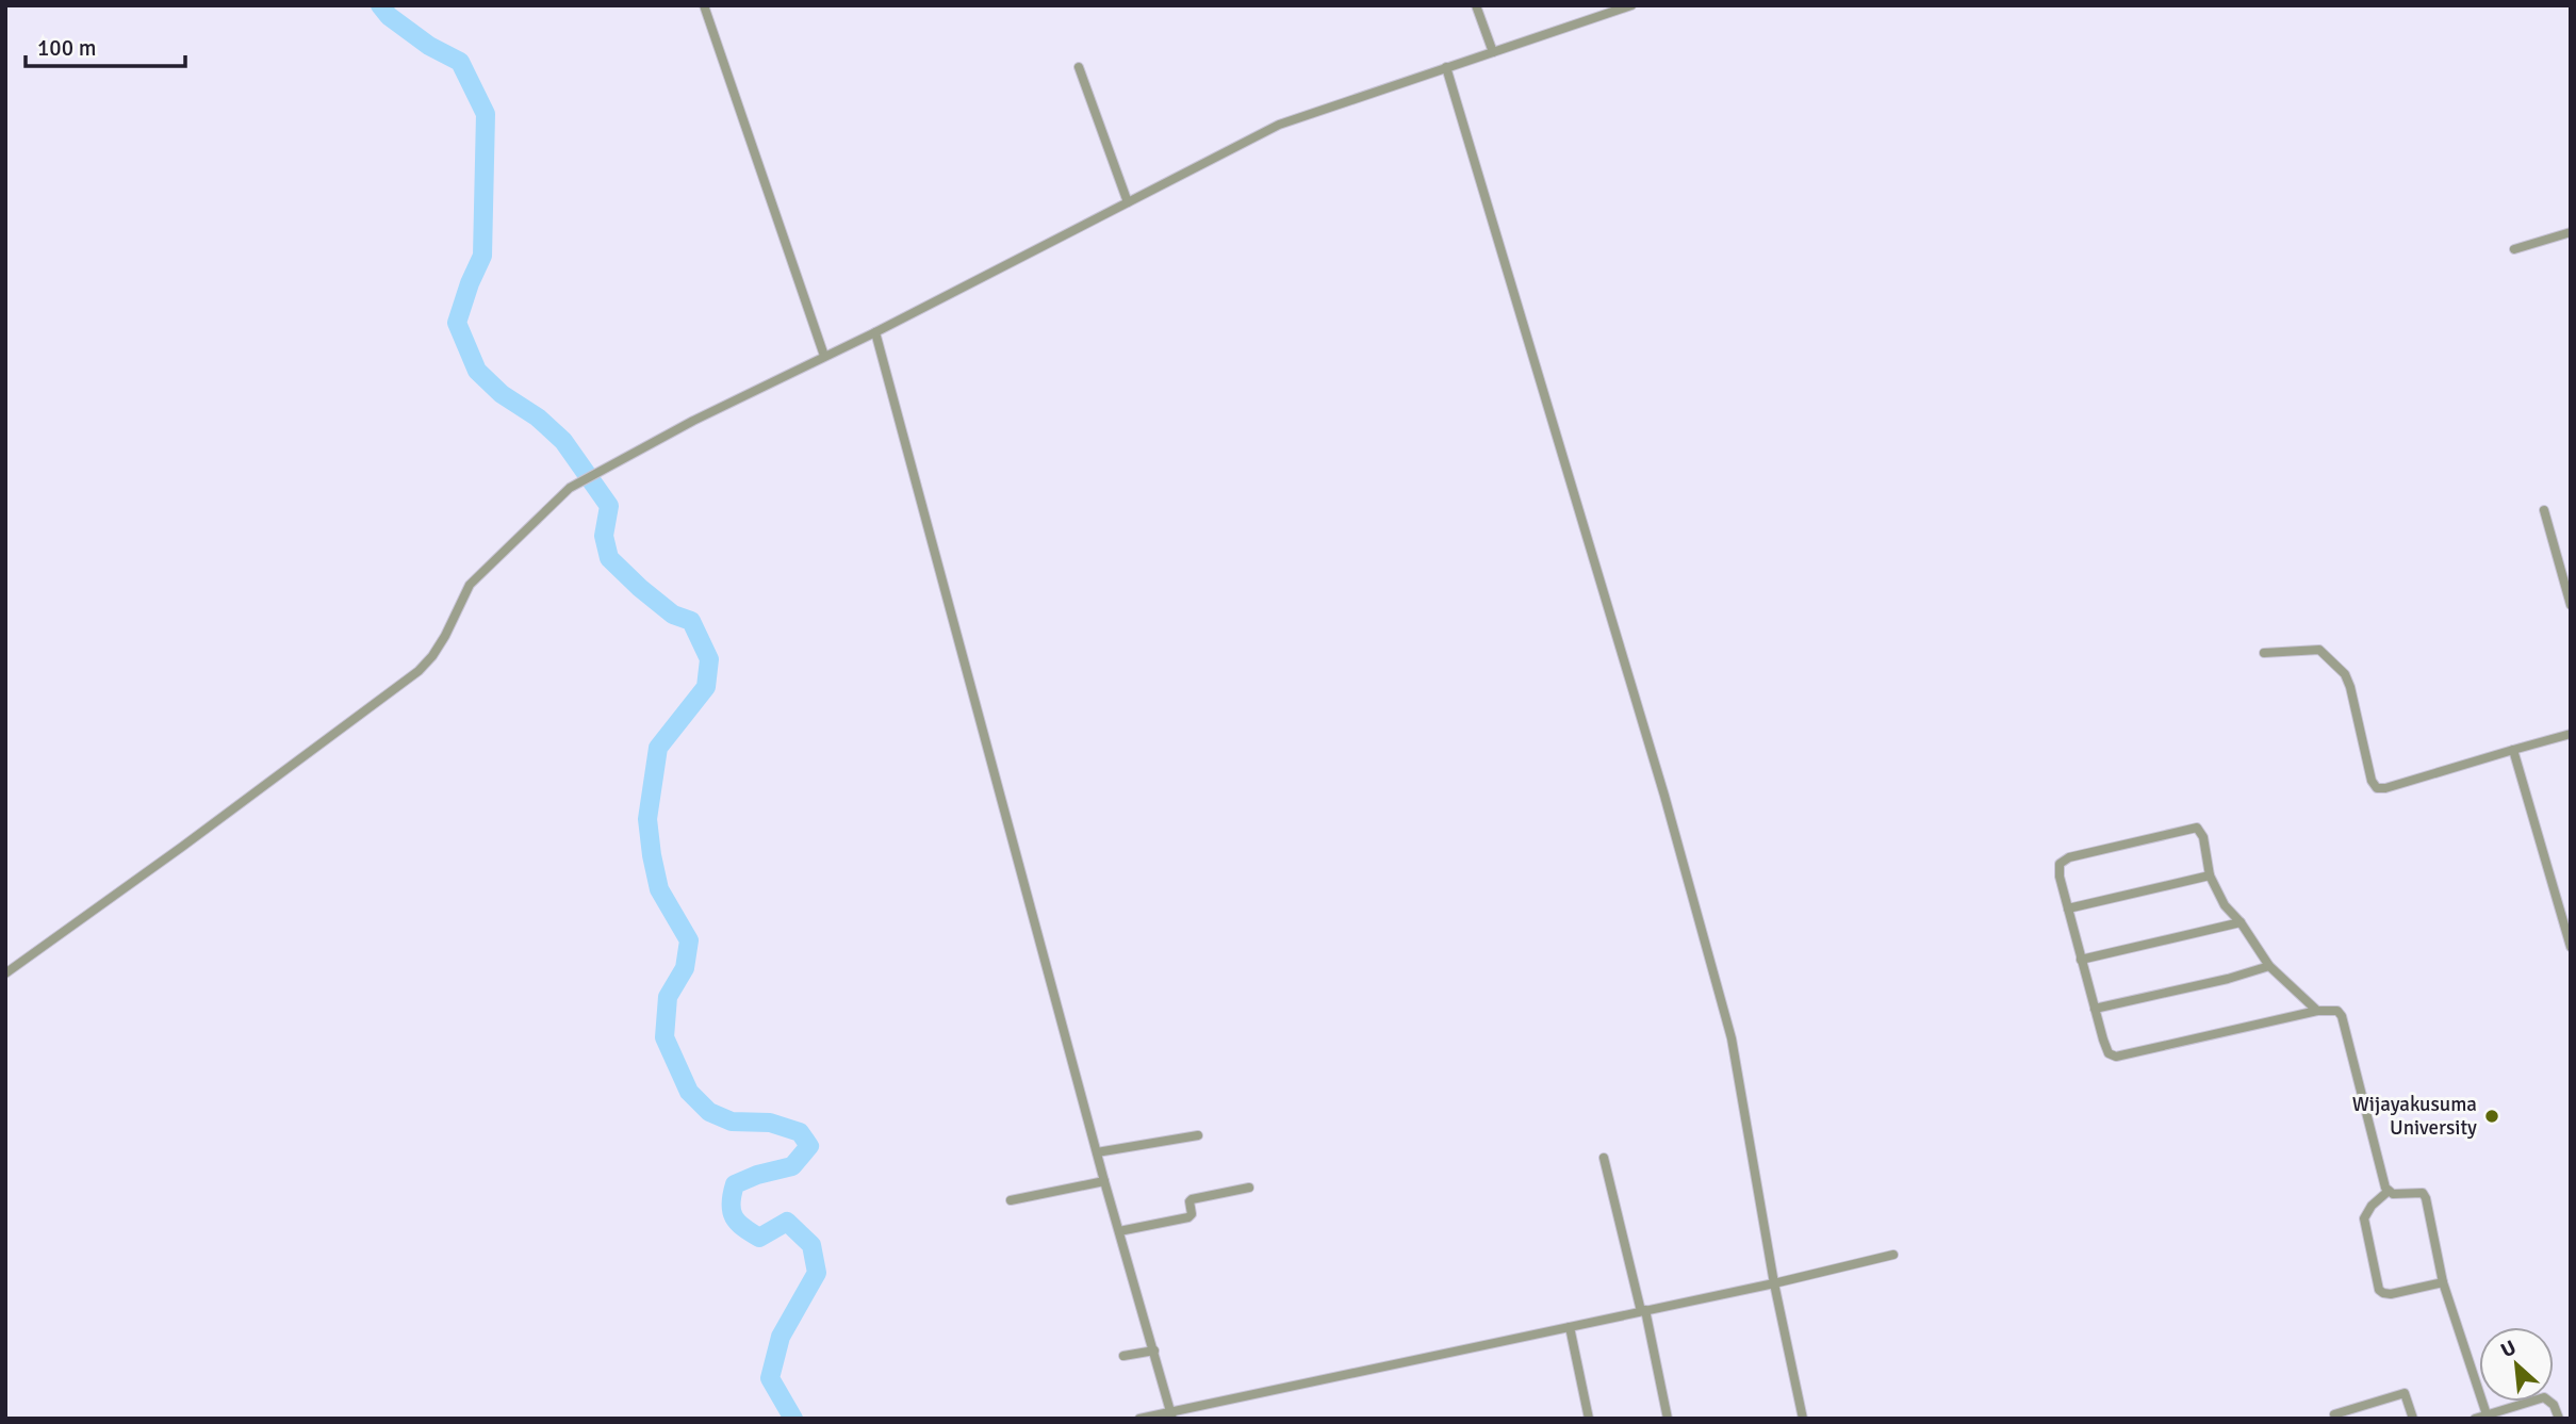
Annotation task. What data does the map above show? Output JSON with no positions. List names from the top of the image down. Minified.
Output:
{"places":["Wijayakusuma University"],"scale_bar":"100 m","north":"top left"}
